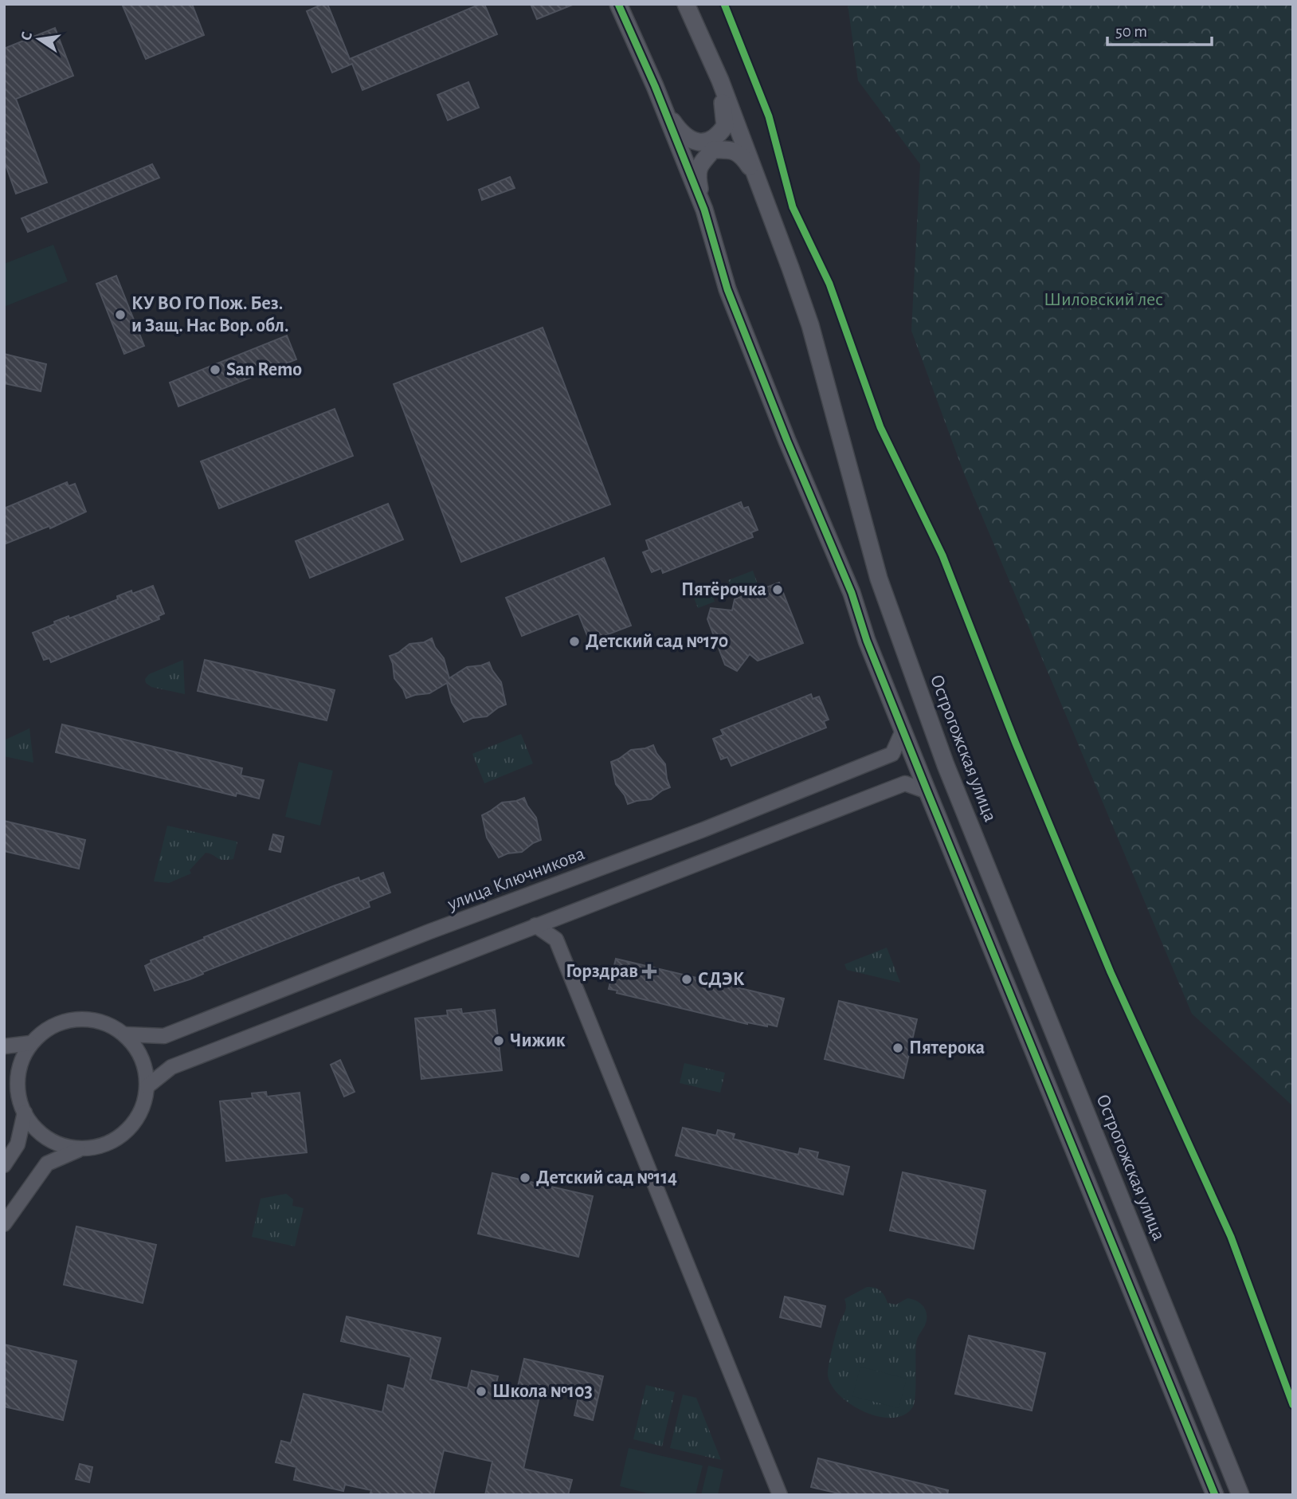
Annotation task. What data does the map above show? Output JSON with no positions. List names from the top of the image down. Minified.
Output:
{"streets":{"street":["Острогожская улица","улица Ключникова"]},"parks":["Шиловский лес"],"places":{"other":["КУ ВО ГО Пож. Без. и Защ. Нас Вор. обл.","San Remo","Пятёрочка","Детский сад №170","СДЭК","Чижик","Пятерока","Детский сад №114","Школа №103"],"health":["Горздрав"]},"scale_bar":"50 m","north":"left"}
